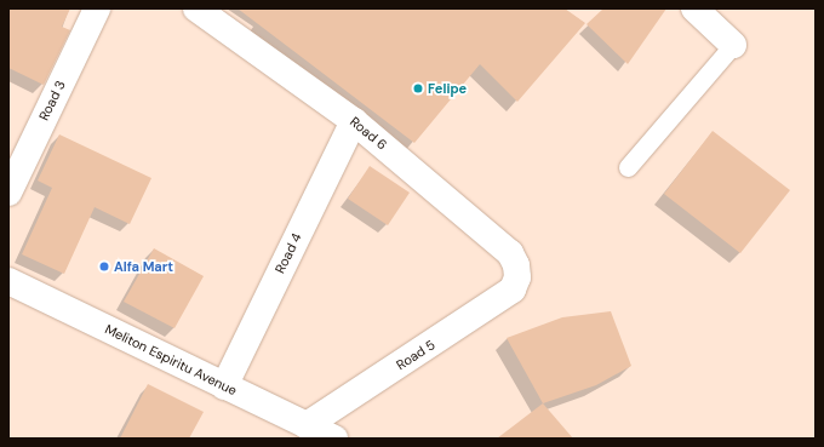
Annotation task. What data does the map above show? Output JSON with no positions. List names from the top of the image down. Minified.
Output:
{"streets":{"street":["Road 3","Road 6","Road 4","Road 5","Meliton Espiritu Avenue"]},"crossings":[["Road 6","Road 4"],["Road 6","Road 5"],["Road 4","Meliton Espiritu Avenue"],["Road 5","Meliton Espiritu Avenue"]],"places":["Felipe","Alfa Mart"]}
